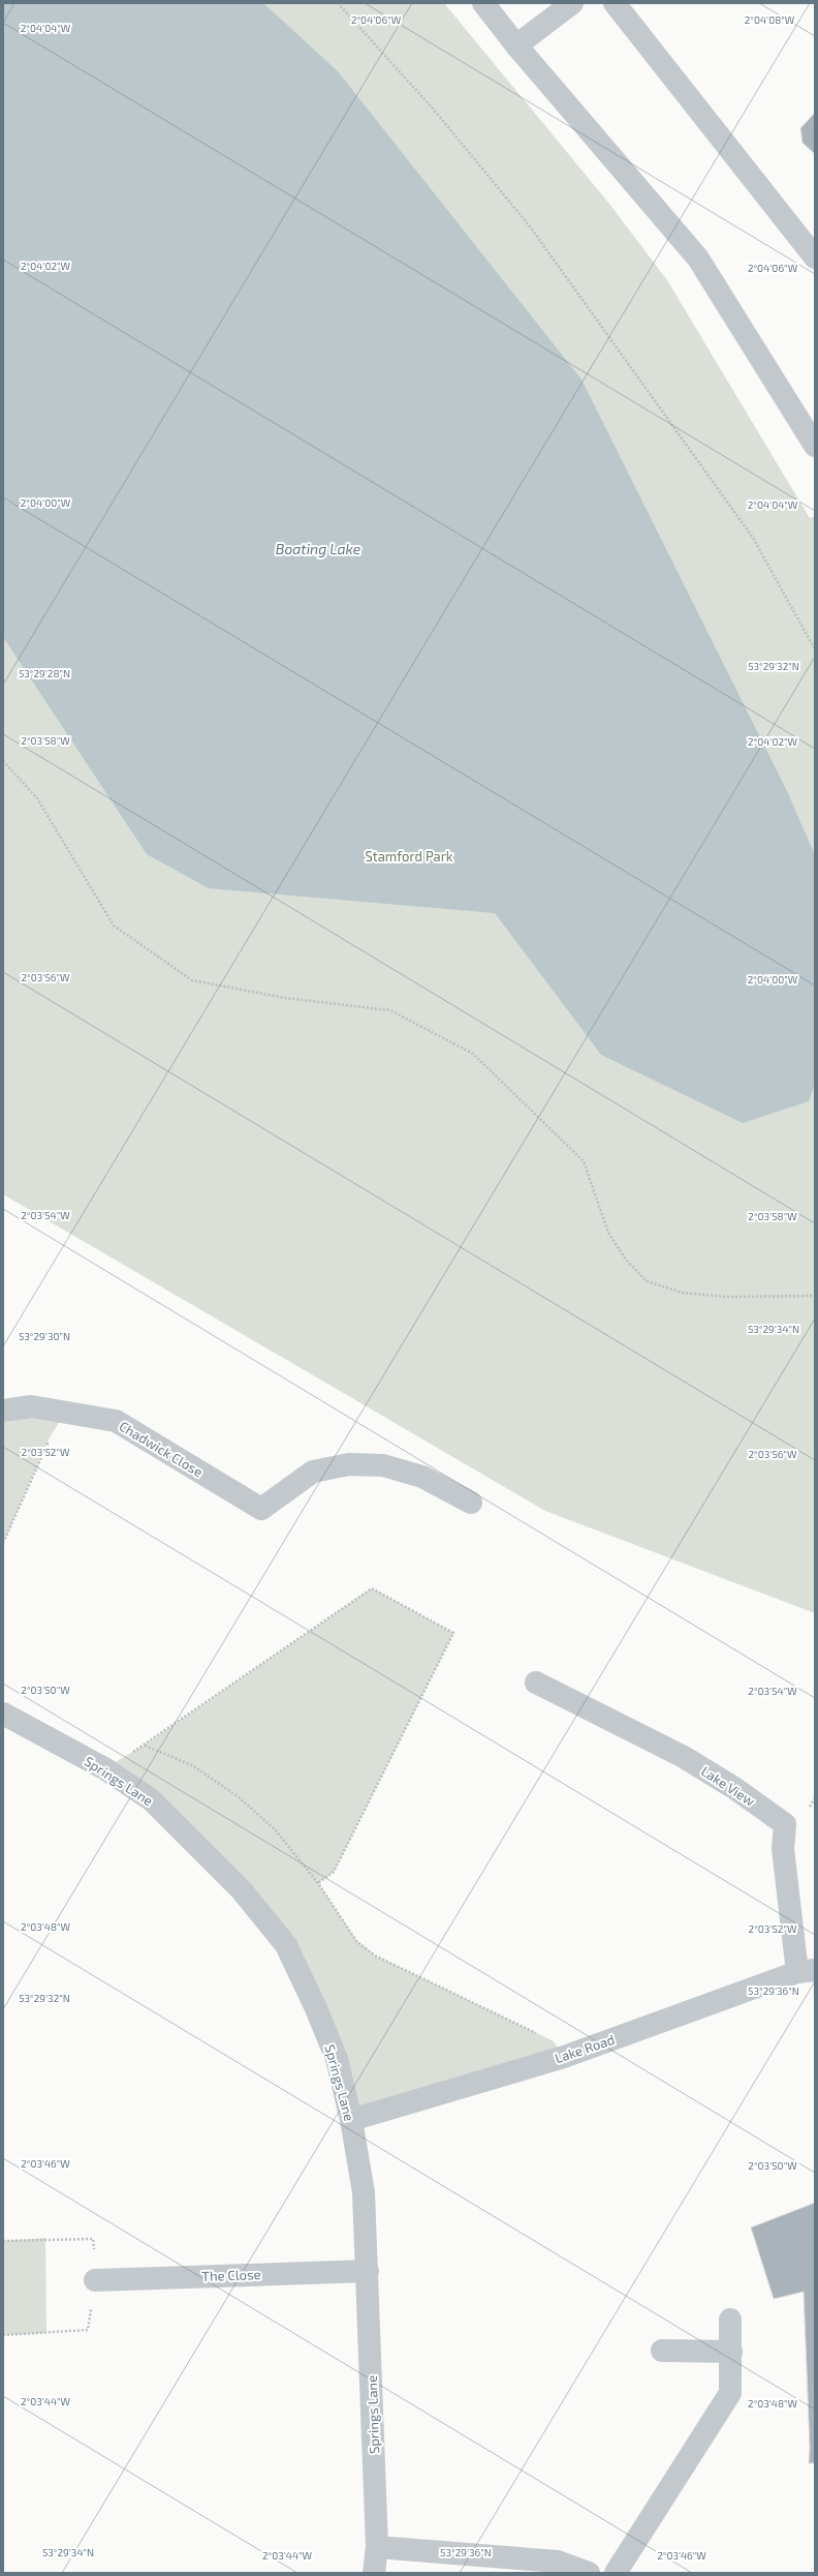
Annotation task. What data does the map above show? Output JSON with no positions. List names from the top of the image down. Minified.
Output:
{"streets":{"street":["Chadwick Close","Springs Lane","Lake View","Lake Road","The Close"]},"crossings":[["Springs Lane","Lake Road"],["Springs Lane","The Close"],["Lake View","Lake Road"]],"water":["Boating Lake"],"parks":["Stamford Park"],"coordinates":["2°04'06\"W","2°04'08\"W","2°04'04\"W","2°04'02\"W","2°04'00\"W","53°29'32\"N","53°29'28\"N","2°03'58\"W","2°03'56\"W","2°03'54\"W","53°29'34\"N","53°29'30\"N","2°03'52\"W","2°03'50\"W","2°03'48\"W","53°29'36\"N","2°03'46\"W","2°03'44\"W"]}
